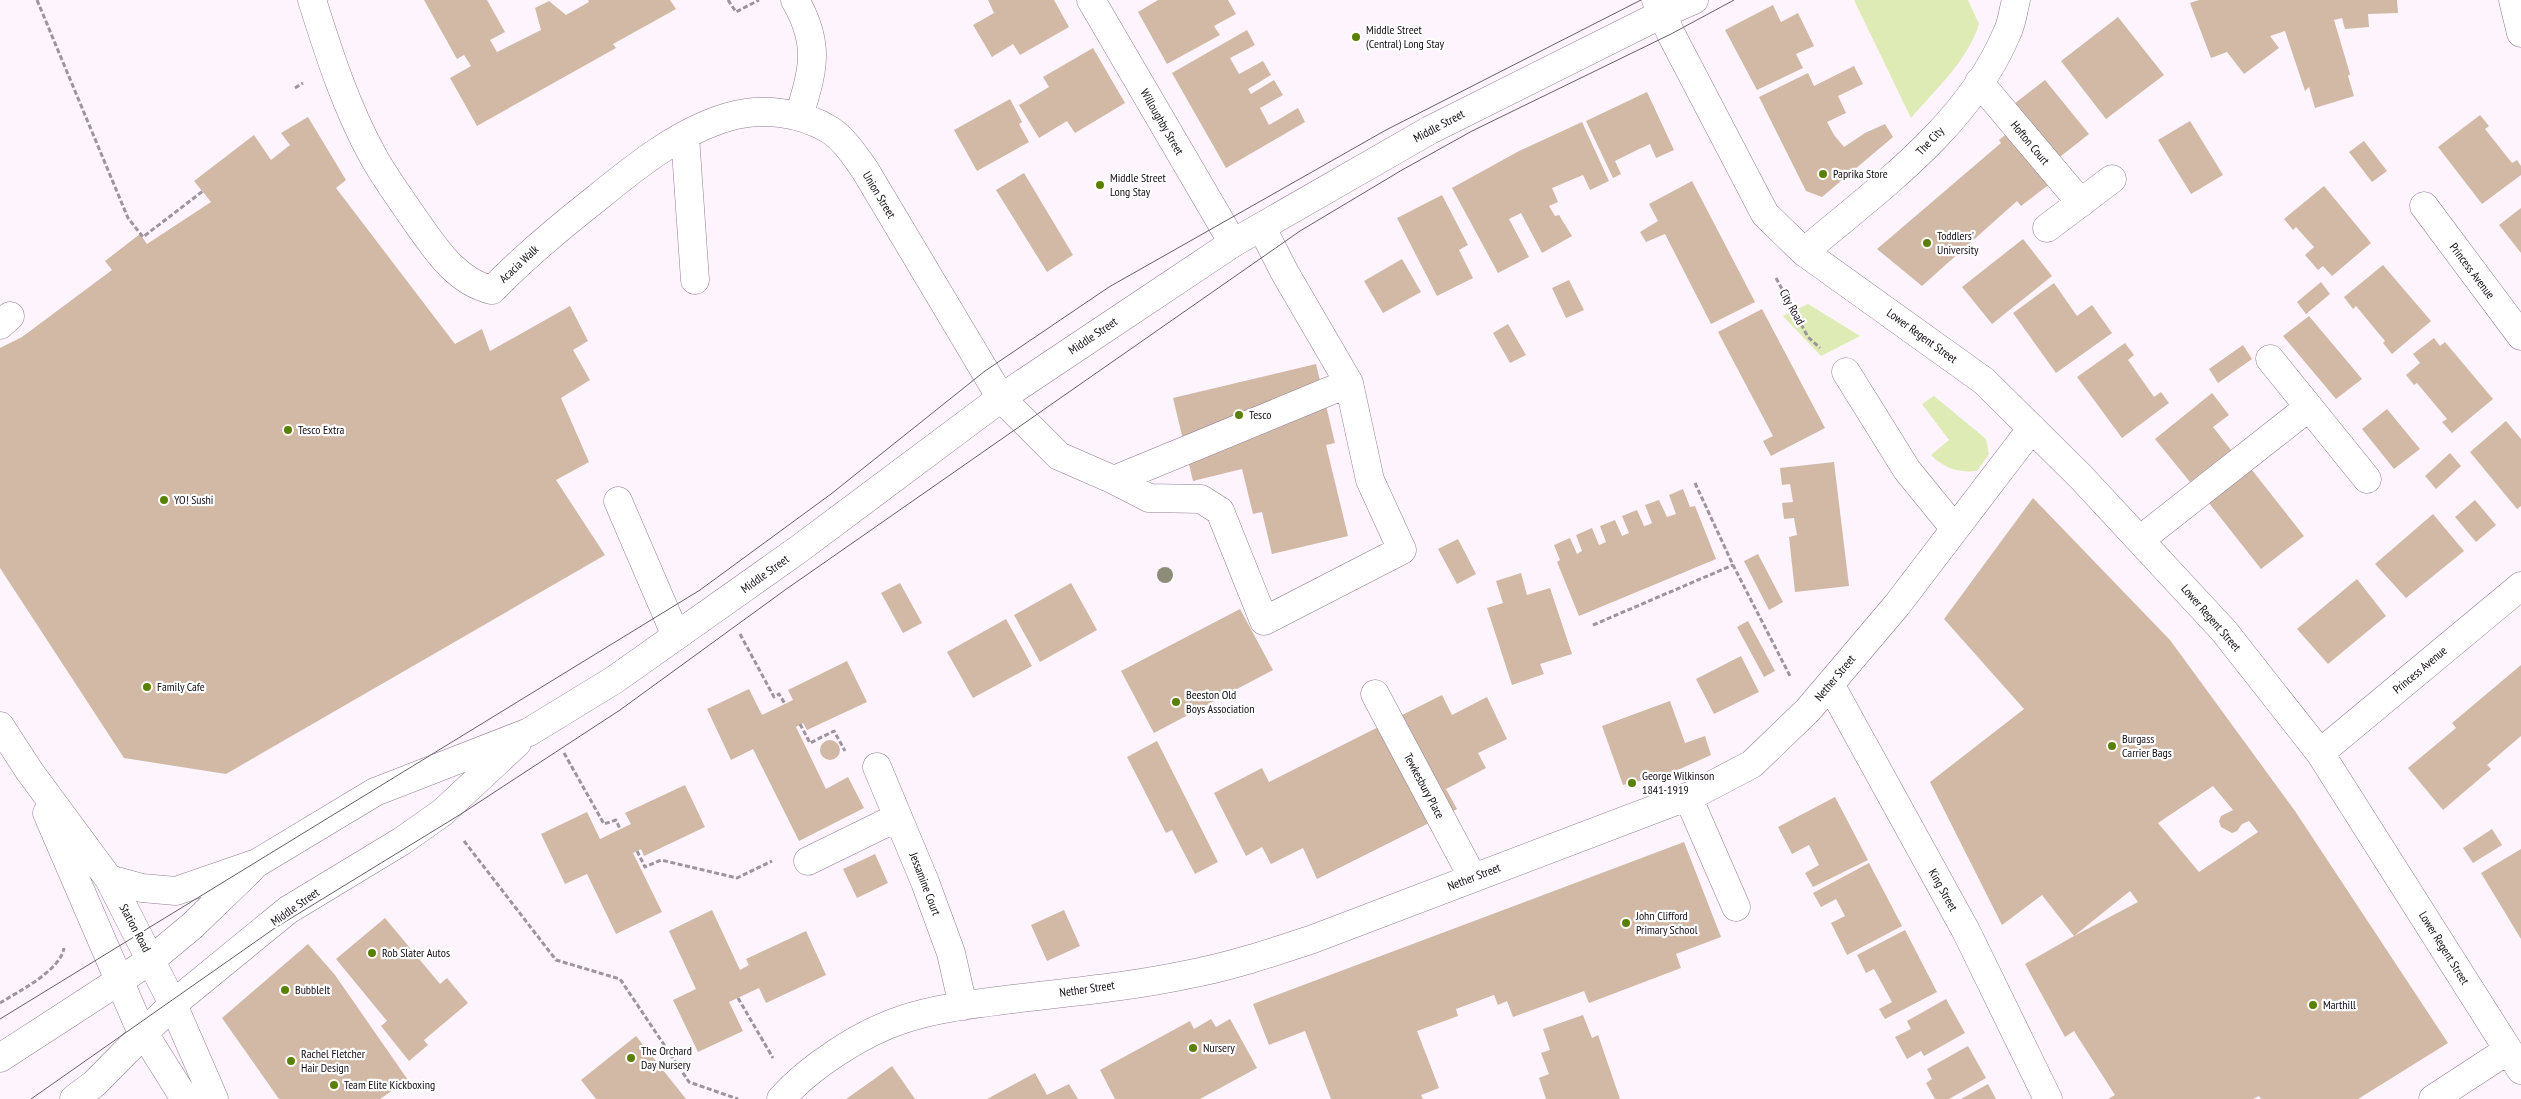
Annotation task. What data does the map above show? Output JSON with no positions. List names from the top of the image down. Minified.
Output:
{"streets":{"street":["Willoughby Street","Middle Street","The City","Hofton Court","Union Street","Acacia Walk","Princess Avenue","Lower Regent Street","Nether Street","Tewkesbury Place","Jessamine Court","King Street","Station Road"],"path":["City Road"]},"crossings":[["Willoughby Street","Middle Street"],["Middle Street","Union Street"],["Middle Street","Station Road"],["The City","Hofton Court"],["The City","City Road"],["The City","Lower Regent Street"],["Union Street","Acacia Walk"],["Princess Avenue","Lower Regent Street"],["City Road","Lower Regent Street"],["Lower Regent Street","Nether Street"],["Nether Street","Tewkesbury Place"],["Nether Street","Jessamine Court"],["Nether Street","King Street"]],"places":["Middle Street (Central) Long Stay","Paprika Store","Middle Street Long Stay","Toddlers' University","Tesco","Tesco Extra","YO! Sushi","Family Cafe","Beeston Old Boys Association","Burgass Carrier Bags","George Wilkinson 1841-1919","John Clifford Primary School","Rob Slater Autos","BubbleIt","Marthill","Nursery","The Orchard Day Nursery","Rachel Fletcher Hair Design","Team Elite Kickboxing"]}
